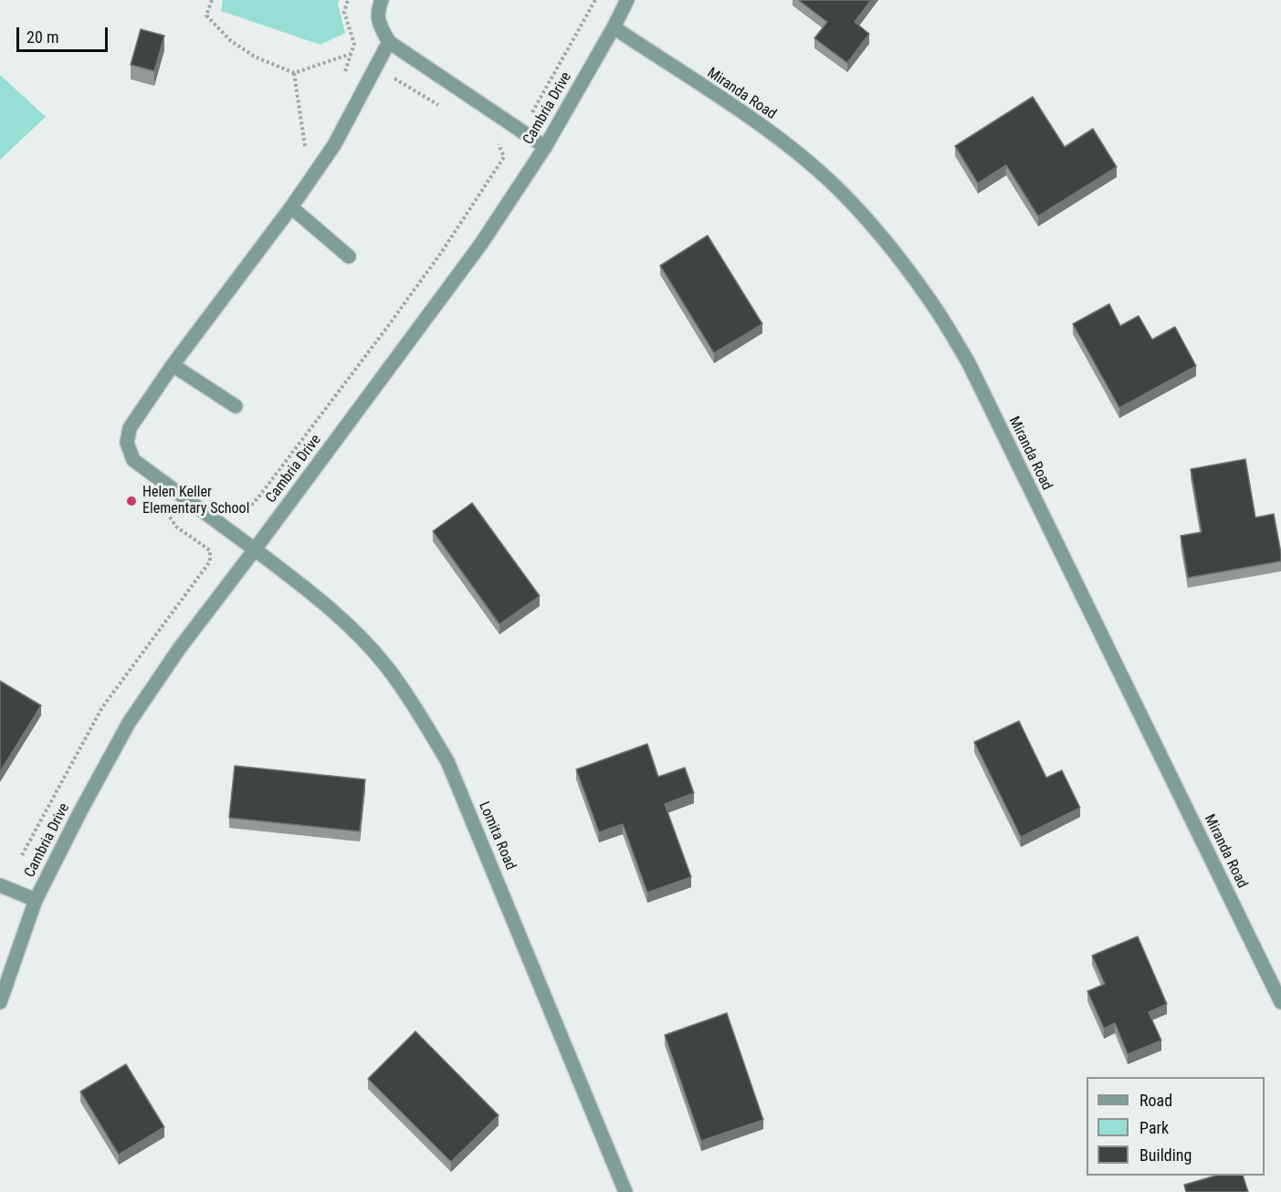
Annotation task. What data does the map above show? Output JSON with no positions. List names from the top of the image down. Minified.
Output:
{"streets":{"street":["Miranda Road","Cambria Drive","Lomita Road"]},"crossings":[["Miranda Road","Cambria Drive"],["Cambria Drive","Lomita Road"]],"places":["Helen Keller Elementary School"],"legend":["Road","Park","Building"],"scale_bar":"20 m"}
